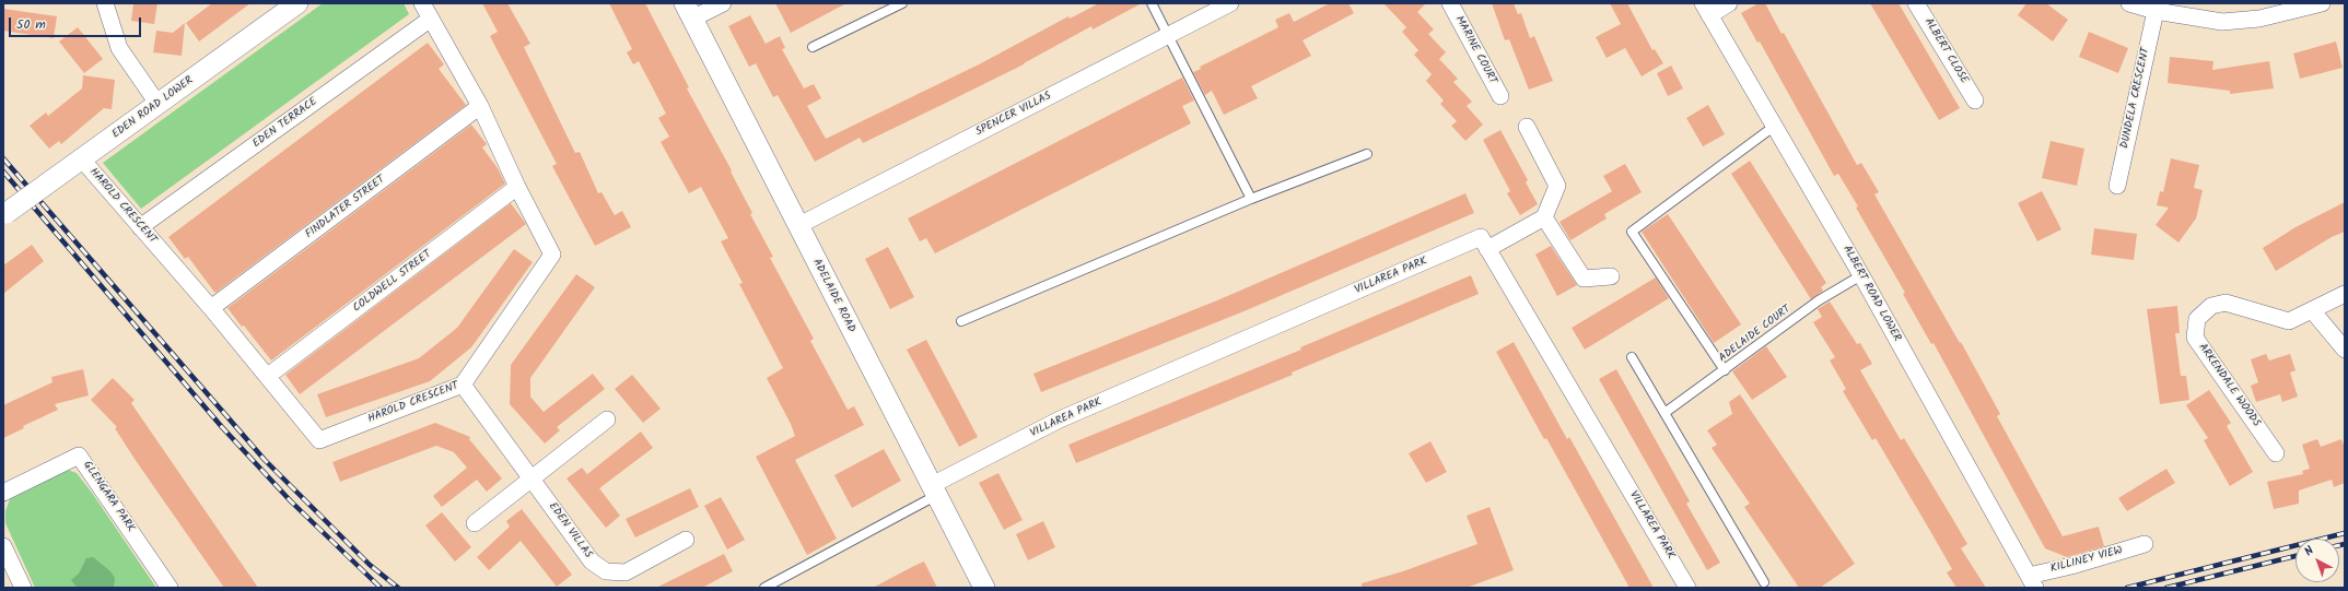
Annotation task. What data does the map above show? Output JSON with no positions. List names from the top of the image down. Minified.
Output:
{"streets":{"street":["MARINE COURT","ALBERT CLOSE","DUNDELA CRESCENT","EDEN ROAD LOWER","SPENCER VILLAS","EDEN TERRACE","HAROLD CRESCENT","FINDLATER STREET","VILLAREA PARK","COLDWELL STREET","ALBERT ROAD LOWER","ADELAIDE ROAD","ARKENDALE WOODS","GLENGARA PARK","EDEN VILLAS","KILLINEY VIEW"],"lane":["ADELAIDE COURT"]},"crossings":[["EDEN ROAD LOWER","HAROLD CRESCENT"],["SPENCER VILLAS","ADELAIDE ROAD"],["EDEN TERRACE","HAROLD CRESCENT"],["HAROLD CRESCENT","FINDLATER STREET"],["HAROLD CRESCENT","COLDWELL STREET"],["HAROLD CRESCENT","EDEN VILLAS"],["VILLAREA PARK","ADELAIDE ROAD"],["ALBERT ROAD LOWER","ADELAIDE COURT"],["ALBERT ROAD LOWER","KILLINEY VIEW"]],"scale_bar":"50 m","north":"top left"}
